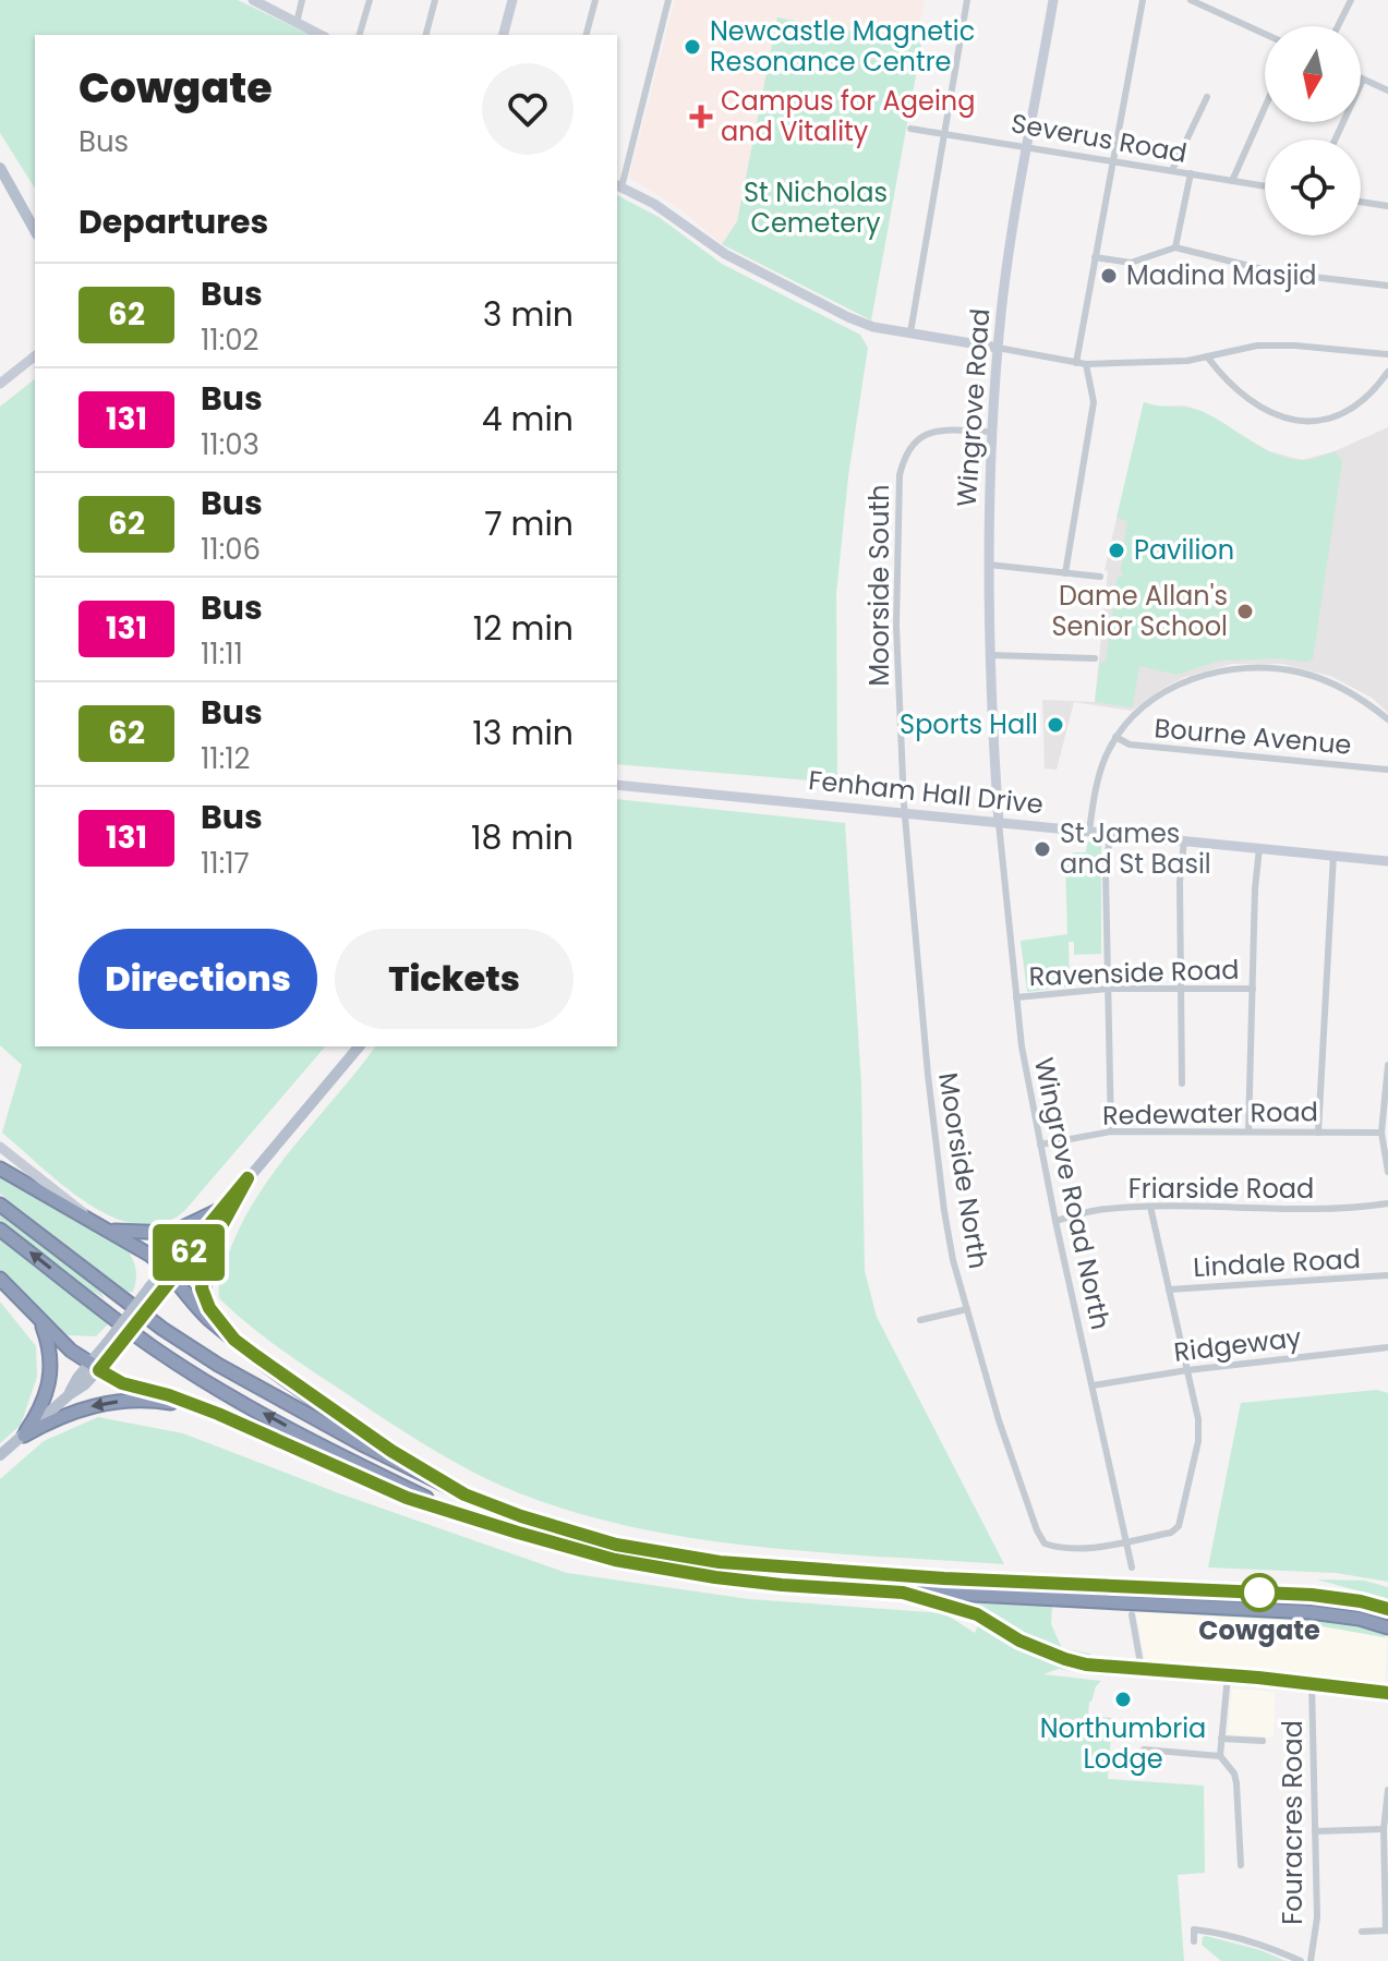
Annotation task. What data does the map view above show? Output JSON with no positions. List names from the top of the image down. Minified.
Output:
{"streets":{"street":["Severus Road","Wingrove Road","Moorside South","Bourne Avenue","Fenham Hall Drive","Ravenside Road","Redewater Road","Moorside North","Friarside Road","Wingrove Road North","Lindale Road","Ridgeway","Fouracres Road"]},"crossings":[["Severus Road","Wingrove Road"],["Wingrove Road","Moorside South"],["Wingrove Road","Fenham Hall Drive"],["Wingrove Road","Wingrove Road North"],["Moorside South","Fenham Hall Drive"],["Moorside South","Moorside North"],["Fenham Hall Drive","Moorside North"],["Fenham Hall Drive","Wingrove Road North"],["Ravenside Road","Wingrove Road North"],["Redewater Road","Wingrove Road North"],["Moorside North","Wingrove Road North"],["Friarside Road","Wingrove Road North"],["Wingrove Road North","Ridgeway"]],"parks":["St Nicholas Cemetery"],"places":{"other":["Newcastle Magnetic Resonance Centre","Madina Masjid","Pavilion","Dame Allan's Senior School","Sports Hall","St James and St Basil","Cowgate","Northumbria Lodge"],"health":["Campus for Ageing and Vitality"]},"lines":["bus line 62"],"north":"bottom","page":{"on_map":"62","heading":[["Cowgate","Bus"],"Departures"],"list":[{"mark":"62","name":"Bus","note":"11:02","value":"3 min"},{"mark":"131","name":"Bus","note":"11:03","value":"4 min"},{"mark":"62","name":"Bus","note":"11:06","value":"7 min"},{"mark":"131","name":"Bus","note":"11:11","value":"12 min"},{"mark":"62","name":"Bus","note":"11:12","value":"13 min"},{"mark":"131","name":"Bus","note":"11:17","value":"18 min"}],"buttons":["Directions","Tickets"]}}
